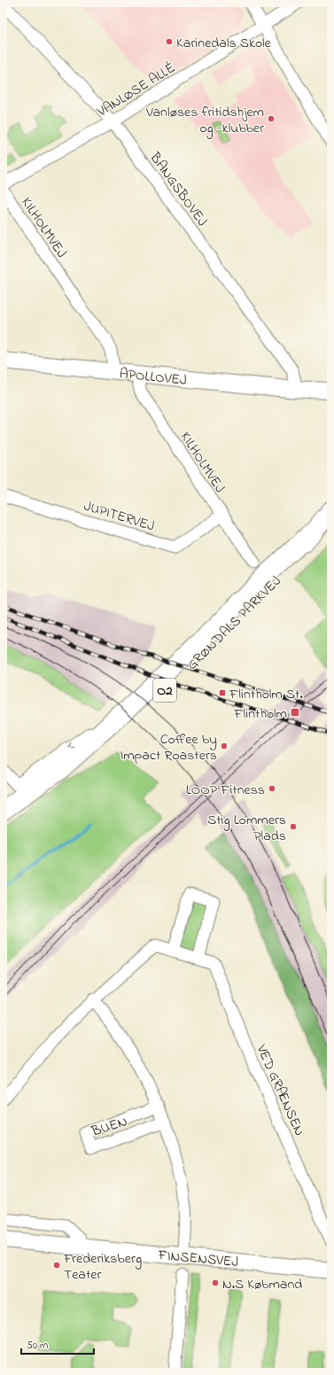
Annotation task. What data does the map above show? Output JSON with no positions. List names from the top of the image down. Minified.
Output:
{"streets":{"main road":["GRØNDALS PARKVEJ","O2"],"street":["VANLØSE ALLÉ","BANGSBOVEJ","KILHOLMVEJ","APOLLOVEJ","JUPITERVEJ","VED GRÆNSEN","BUEN","FINSENSVEJ"]},"crossings":[["VANLØSE ALLÉ","BANGSBOVEJ"],["BANGSBOVEJ","APOLLOVEJ"],["KILHOLMVEJ","APOLLOVEJ"],["KILHOLMVEJ","JUPITERVEJ"]],"places":{"other":["Karinedals Skole","Vanløses fritidshjem og -klubber","Coffee by Impact Roasters","LOOP Fitness","Stig Lommers Plads","Frederiksberg Teater","N.S Købmand"],"transit":["Flintholm St.","Flintholm"]},"scale_bar":"50 m"}
